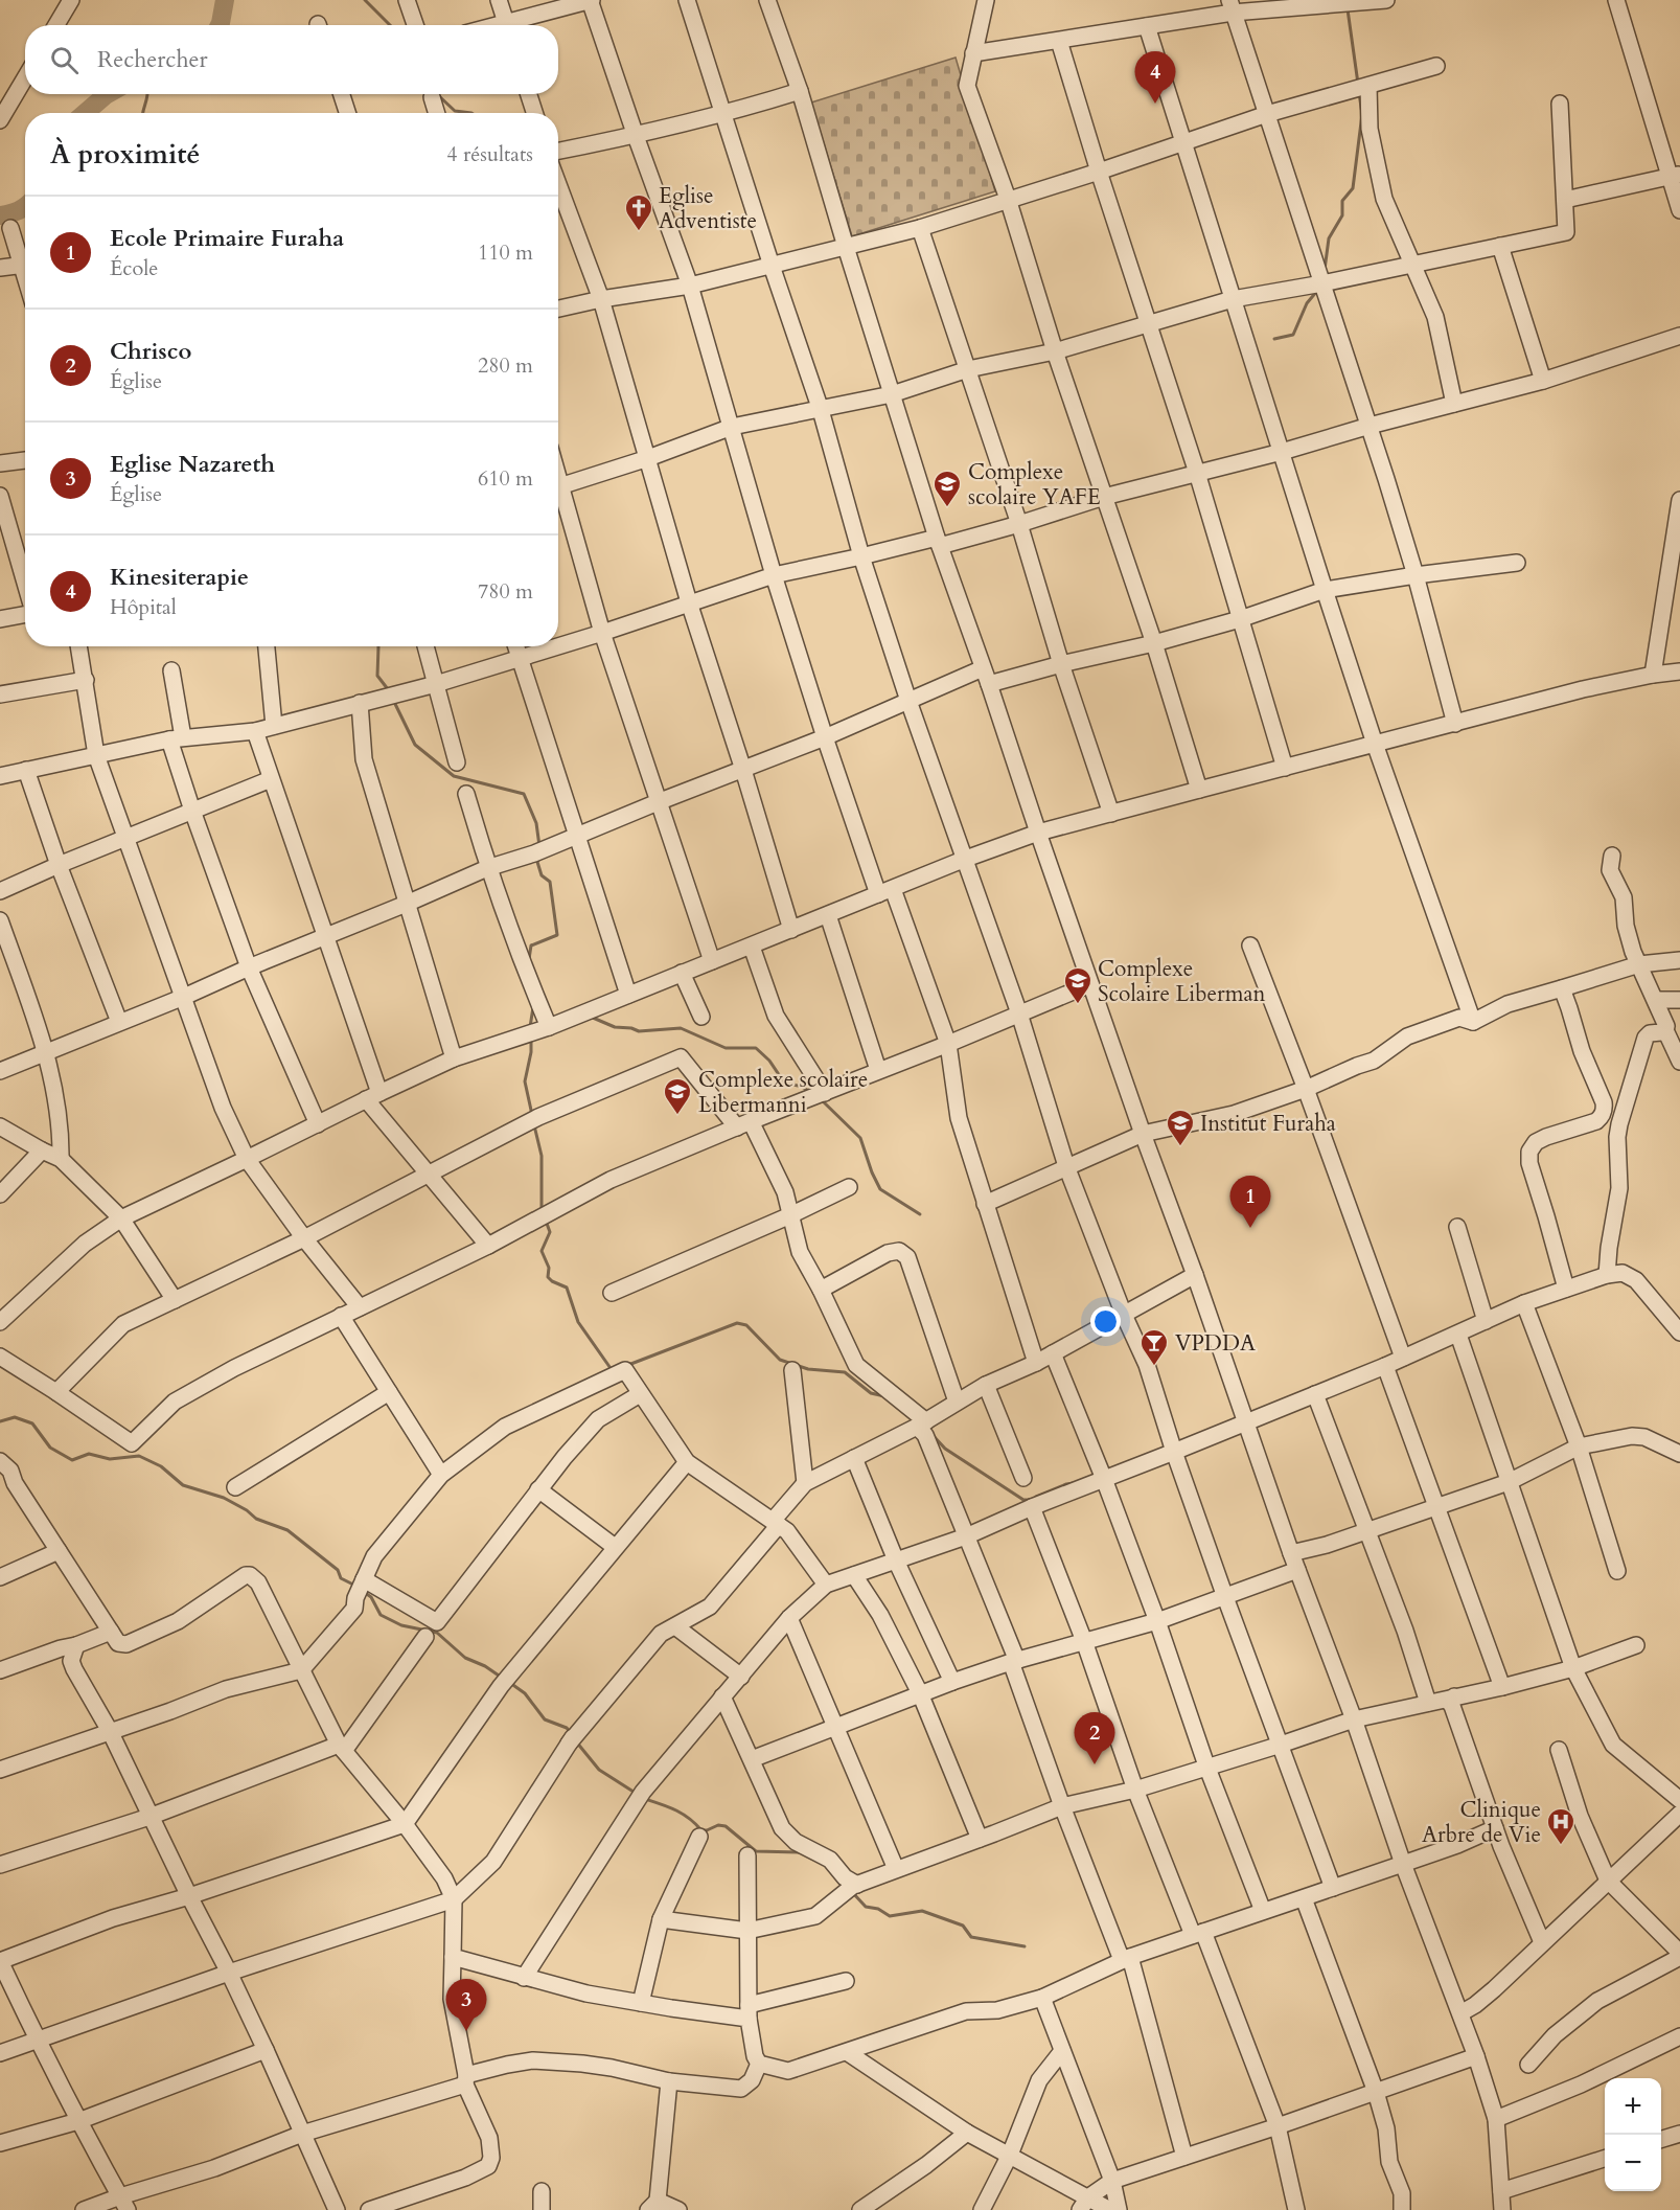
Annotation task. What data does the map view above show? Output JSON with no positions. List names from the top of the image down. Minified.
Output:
{"places":{"church":["Eglise Adventiste"],"school or university":["Complexe scolaire YAFE","Complexe Scolaire Liberman","Complexe scolaire Libermanni","Institut Furaha"],"bar":["VPDDA"],"hospital":["Clinique Arbre de Vie"]},"page":{"search":"Rechercher","pins":["4","1","2","3"],"heading":["À proximité","4 résultats"],"list":[{"mark":"1","name":"Ecole Primaire Furaha","note":"École","value":"110 m"},{"mark":"2","name":"Chrisco","note":"Église","value":"280 m"},{"mark":"3","name":"Eglise Nazareth","note":"Église","value":"610 m"},{"mark":"4","name":"Kinesiterapie","note":"Hôpital","value":"780 m"}],"map_buttons":["+","−"]}}
